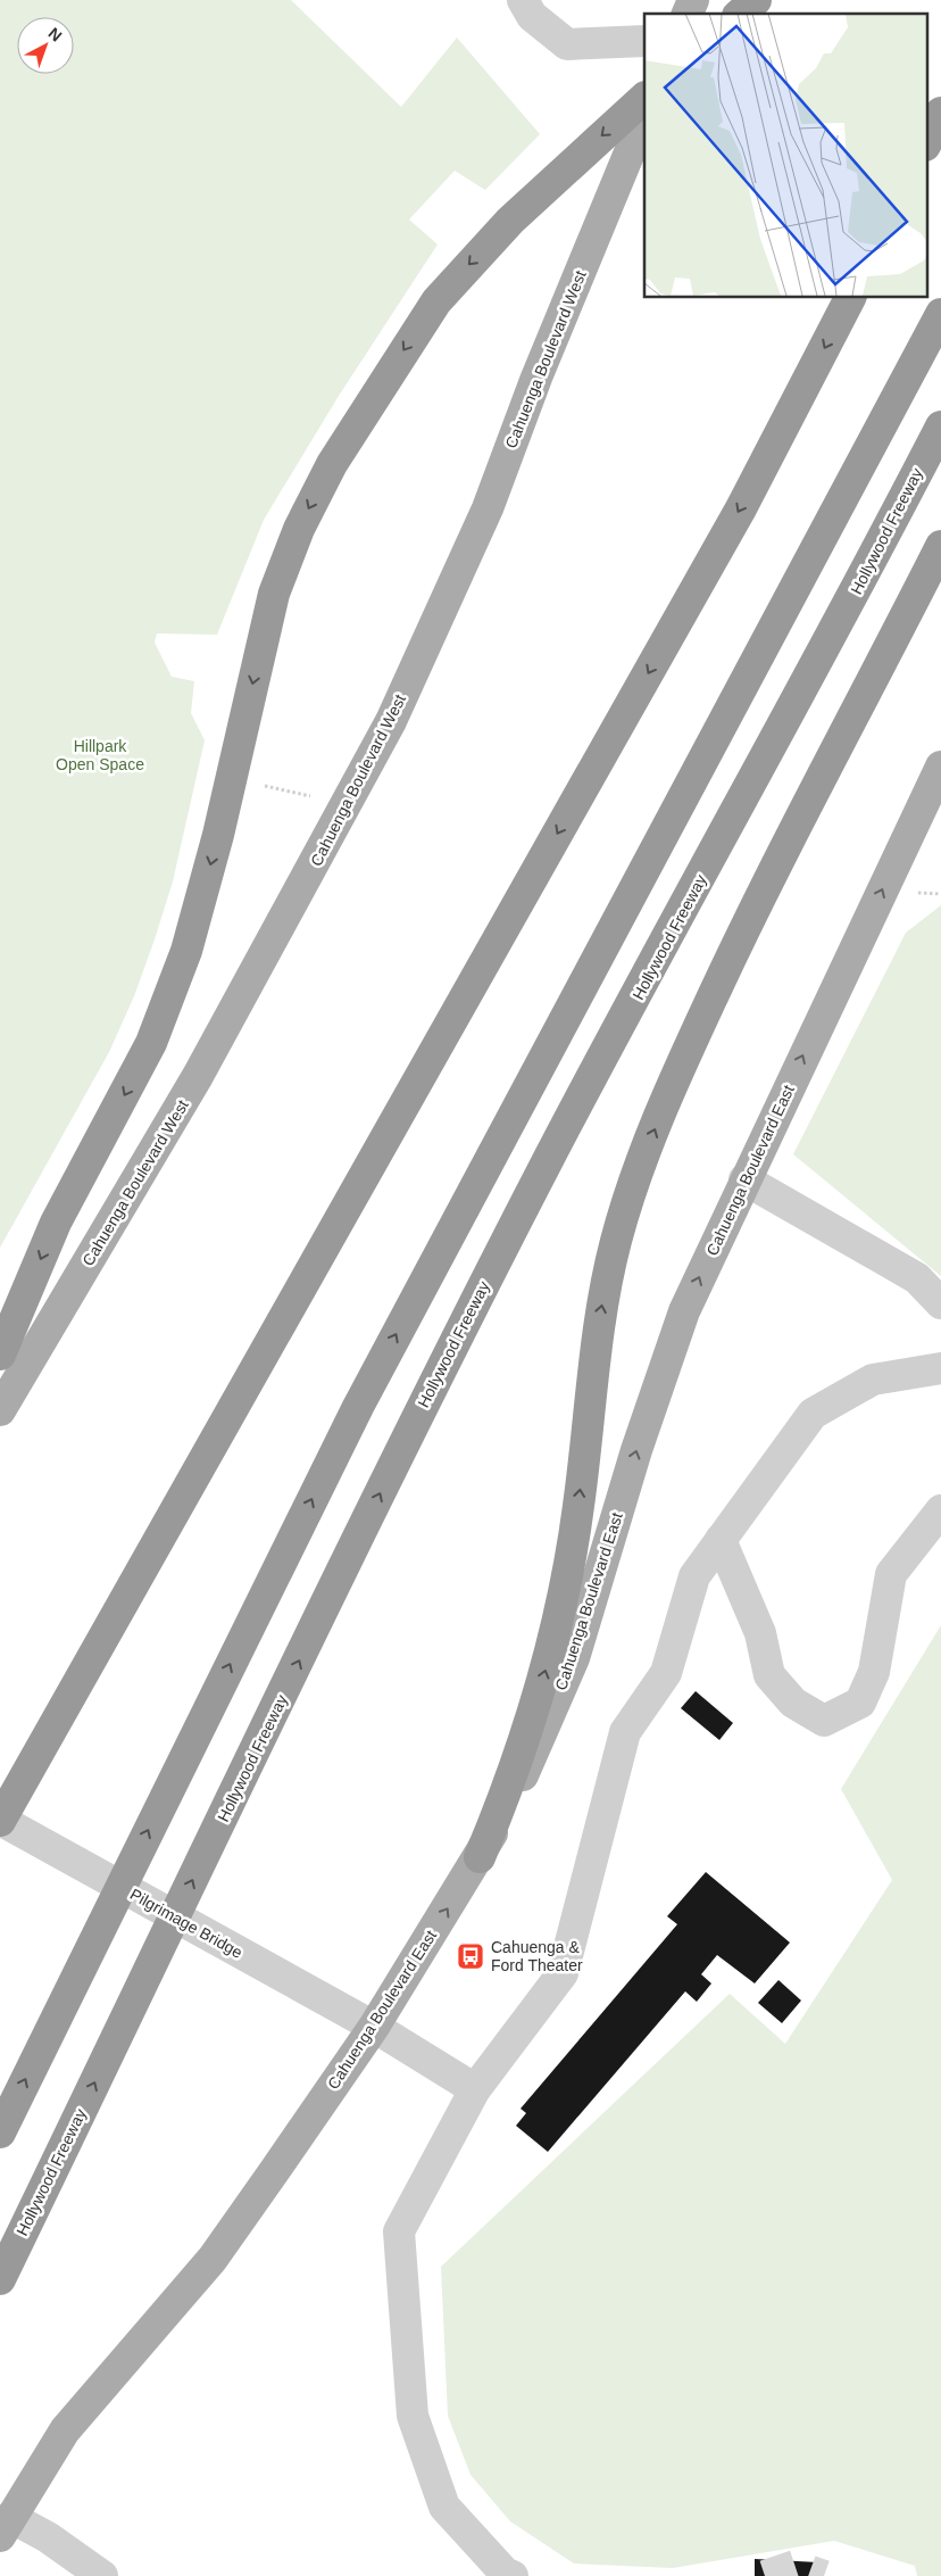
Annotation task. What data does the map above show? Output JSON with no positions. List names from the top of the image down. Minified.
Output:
{"streets":{"highway":["Hollywood Freeway"],"main road":["Cahuenga Boulevard West","Cahuenga Boulevard East"],"street":["Pilgrimage Bridge"]},"crossings":[["Cahuenga Boulevard East","Pilgrimage Bridge"]],"one_way":["Cahuenga Boulevard East"],"parks":["Hillpark Open Space"],"places":{"bus stop":["Cahuenga & Ford Theater"]},"north":"top right"}
